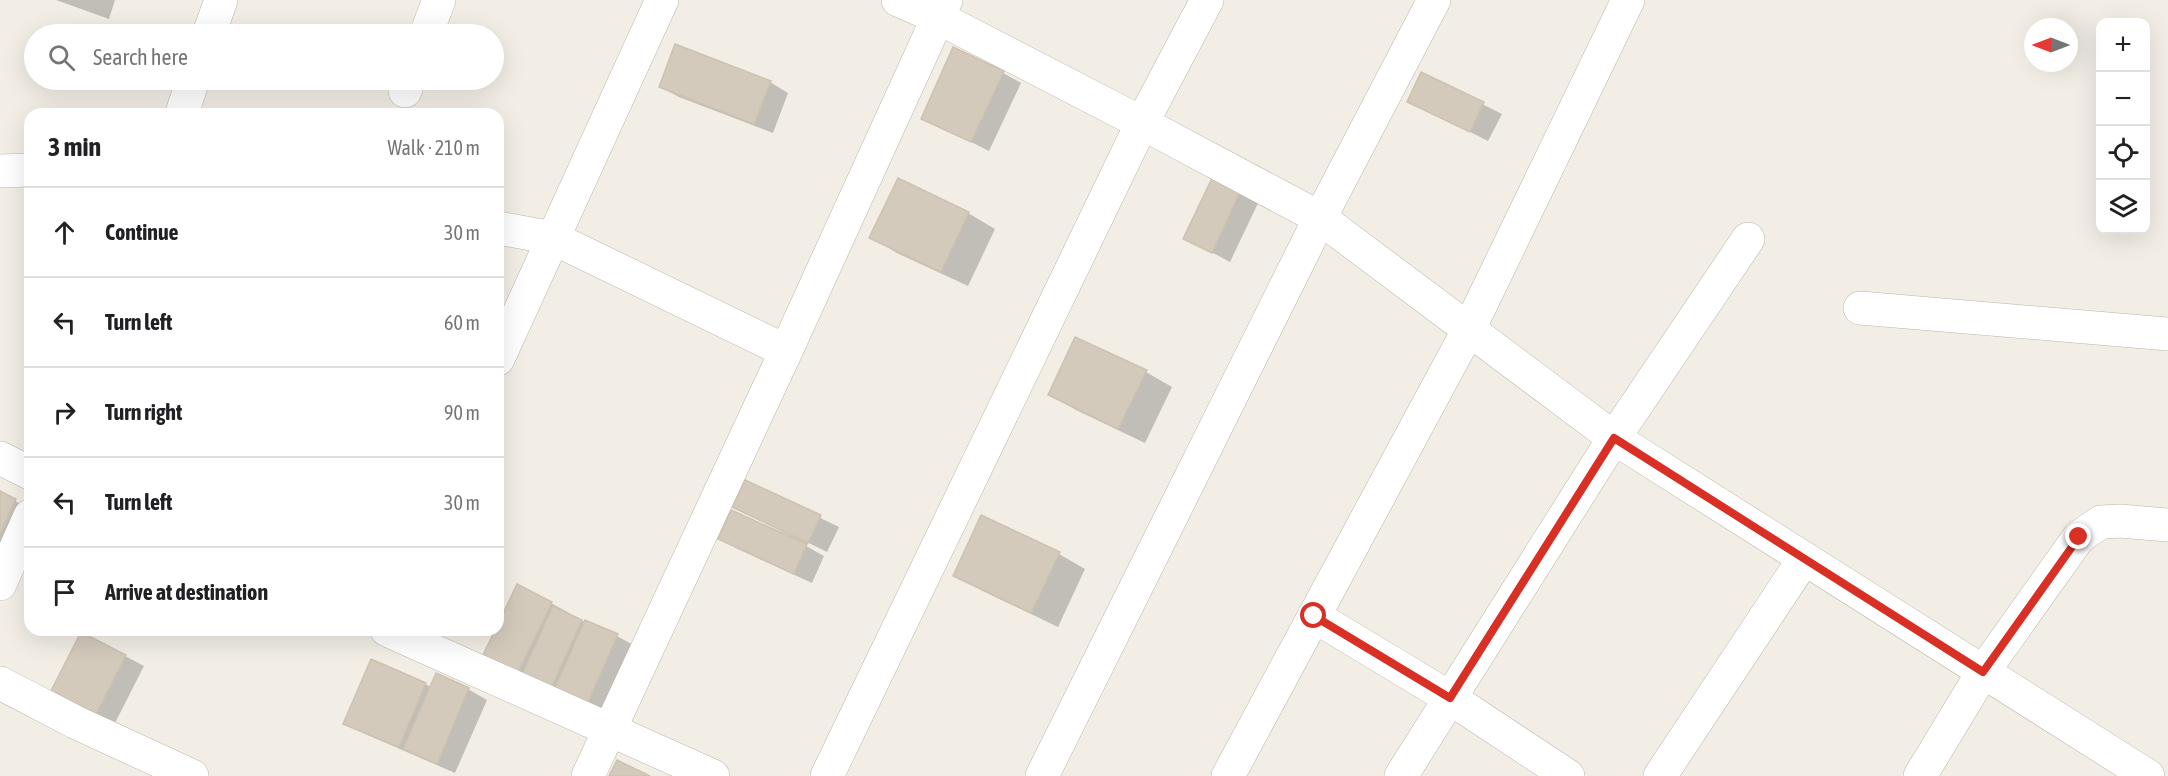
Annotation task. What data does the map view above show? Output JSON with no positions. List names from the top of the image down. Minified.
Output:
{"north":"left","page":{"map_buttons":["+","−"],"search":"Search here","heading":["3 min","Walk · 210 m"],"list":[["Continue","30 m"],["Turn left","60 m"],["Turn right","90 m"],["Turn left","30 m"],"Arrive at destination"]}}
